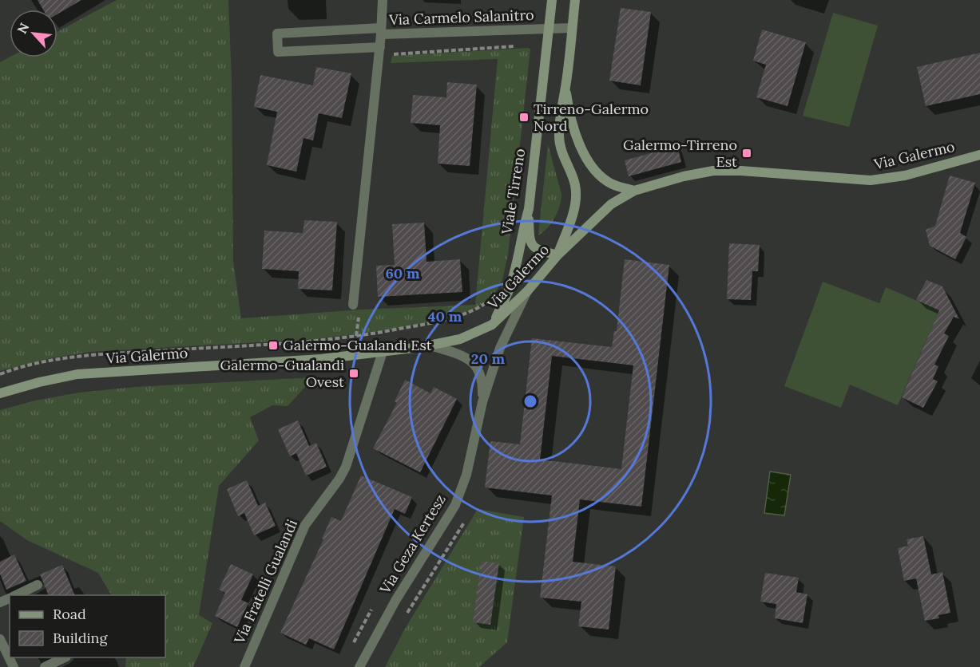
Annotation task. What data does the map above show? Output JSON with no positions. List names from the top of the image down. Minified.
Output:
{"streets":{"main road":["Via Galermo","Viale Tirreno"],"street":["Via Carmelo Salanitro","Via Geza Kertesz","Via Fratelli Gualandi"]},"crossings":[["Via Carmelo Salanitro","Viale Tirreno"],["Via Galermo","Viale Tirreno"],["Via Galermo","Via Fratelli Gualandi"]],"places":{"transit":["Tirreno-Galermo Nord","Galermo-Tirreno Est","Galermo-Gualandi Est","Galermo-Gualandi Ovest"]},"legend":["Road","Building"],"north":"top left","rings":["60 m","40 m","20 m"]}
